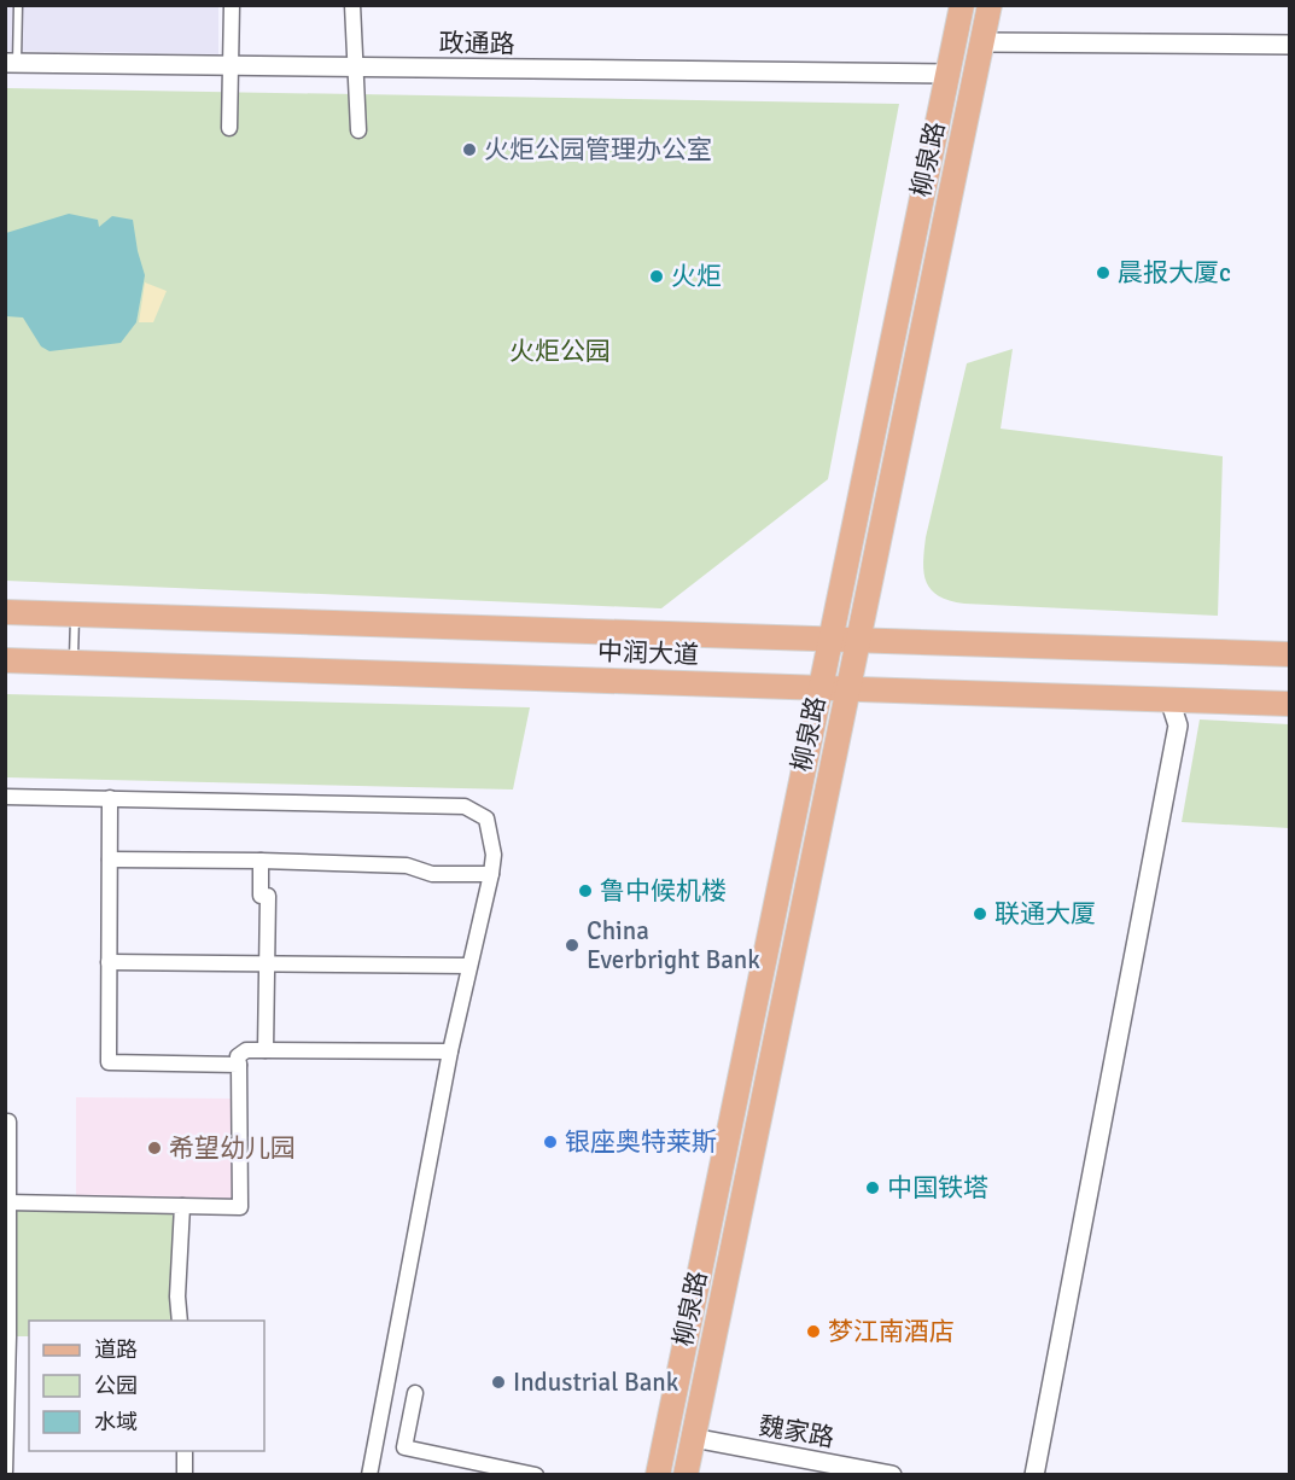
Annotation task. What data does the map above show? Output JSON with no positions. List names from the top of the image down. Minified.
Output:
{"streets":{"main road":["柳泉路","中润大道"],"street":["政通路","魏家路"]},"crossings":[["政通路","柳泉路"],["柳泉路","中润大道"],["柳泉路","魏家路"]],"parks":["火炬公园"],"places":["火炬公园管理办公室","晨报大厦c","火炬","鲁中候机楼","联通大厦","China Everbright Bank","银座奥特莱斯","希望幼儿园","中国铁塔","梦江南酒店","Industrial Bank"],"legend":["道路","公园","水域"]}
